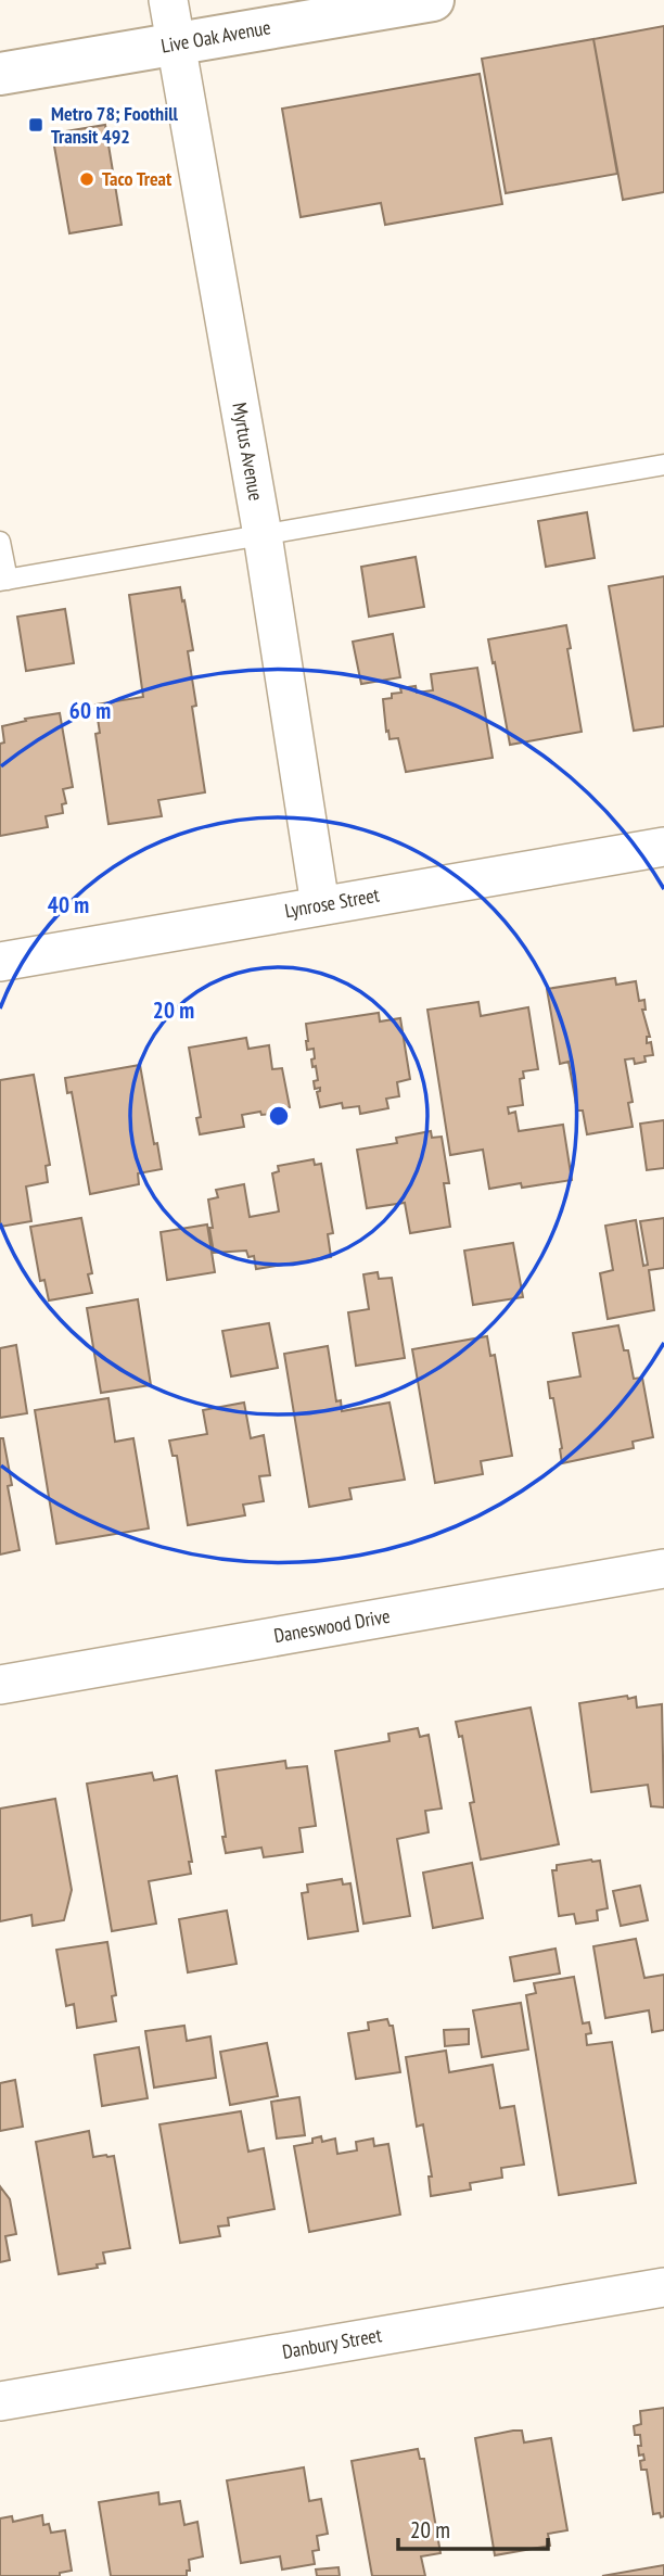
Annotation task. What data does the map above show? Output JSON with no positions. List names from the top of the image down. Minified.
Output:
{"streets":{"main road":["Live Oak Avenue"],"street":["Myrtus Avenue","Lynrose Street","Daneswood Drive","Danbury Street"]},"crossings":[["Live Oak Avenue","Myrtus Avenue"],["Myrtus Avenue","Lynrose Street"]],"places":{"transit":["Metro 78; Foothill Transit 492"],"other":["Taco Treat"]},"scale_bar":"20 m","rings":["60 m","40 m","20 m"]}
